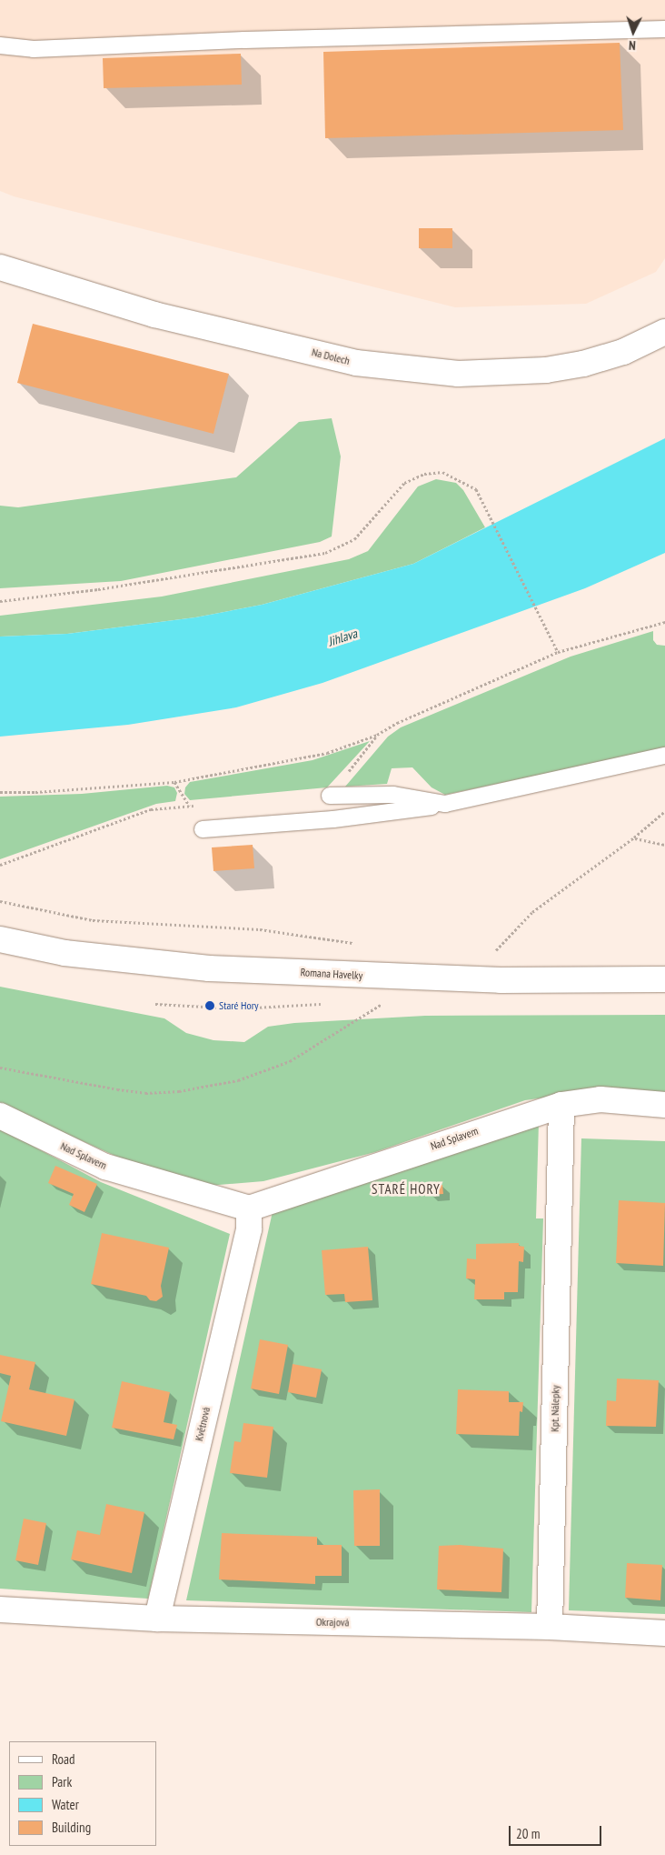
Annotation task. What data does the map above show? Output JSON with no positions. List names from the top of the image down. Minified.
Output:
{"streets":{"street":["Na Dolech","Romana Havelky","Nad Splavem","Kpt. Nálepky","Květnová","Okrajová"]},"crossings":[["Nad Splavem","Kpt. Nálepky"],["Nad Splavem","Květnová"],["Kpt. Nálepky","Okrajová"],["Květnová","Okrajová"]],"districts":["STARÉ HORY"],"water":["Jihlava"],"places":["Staré Hory"],"legend":["Road","Park","Water","Building"],"scale_bar":"20 m","north":"bottom"}
